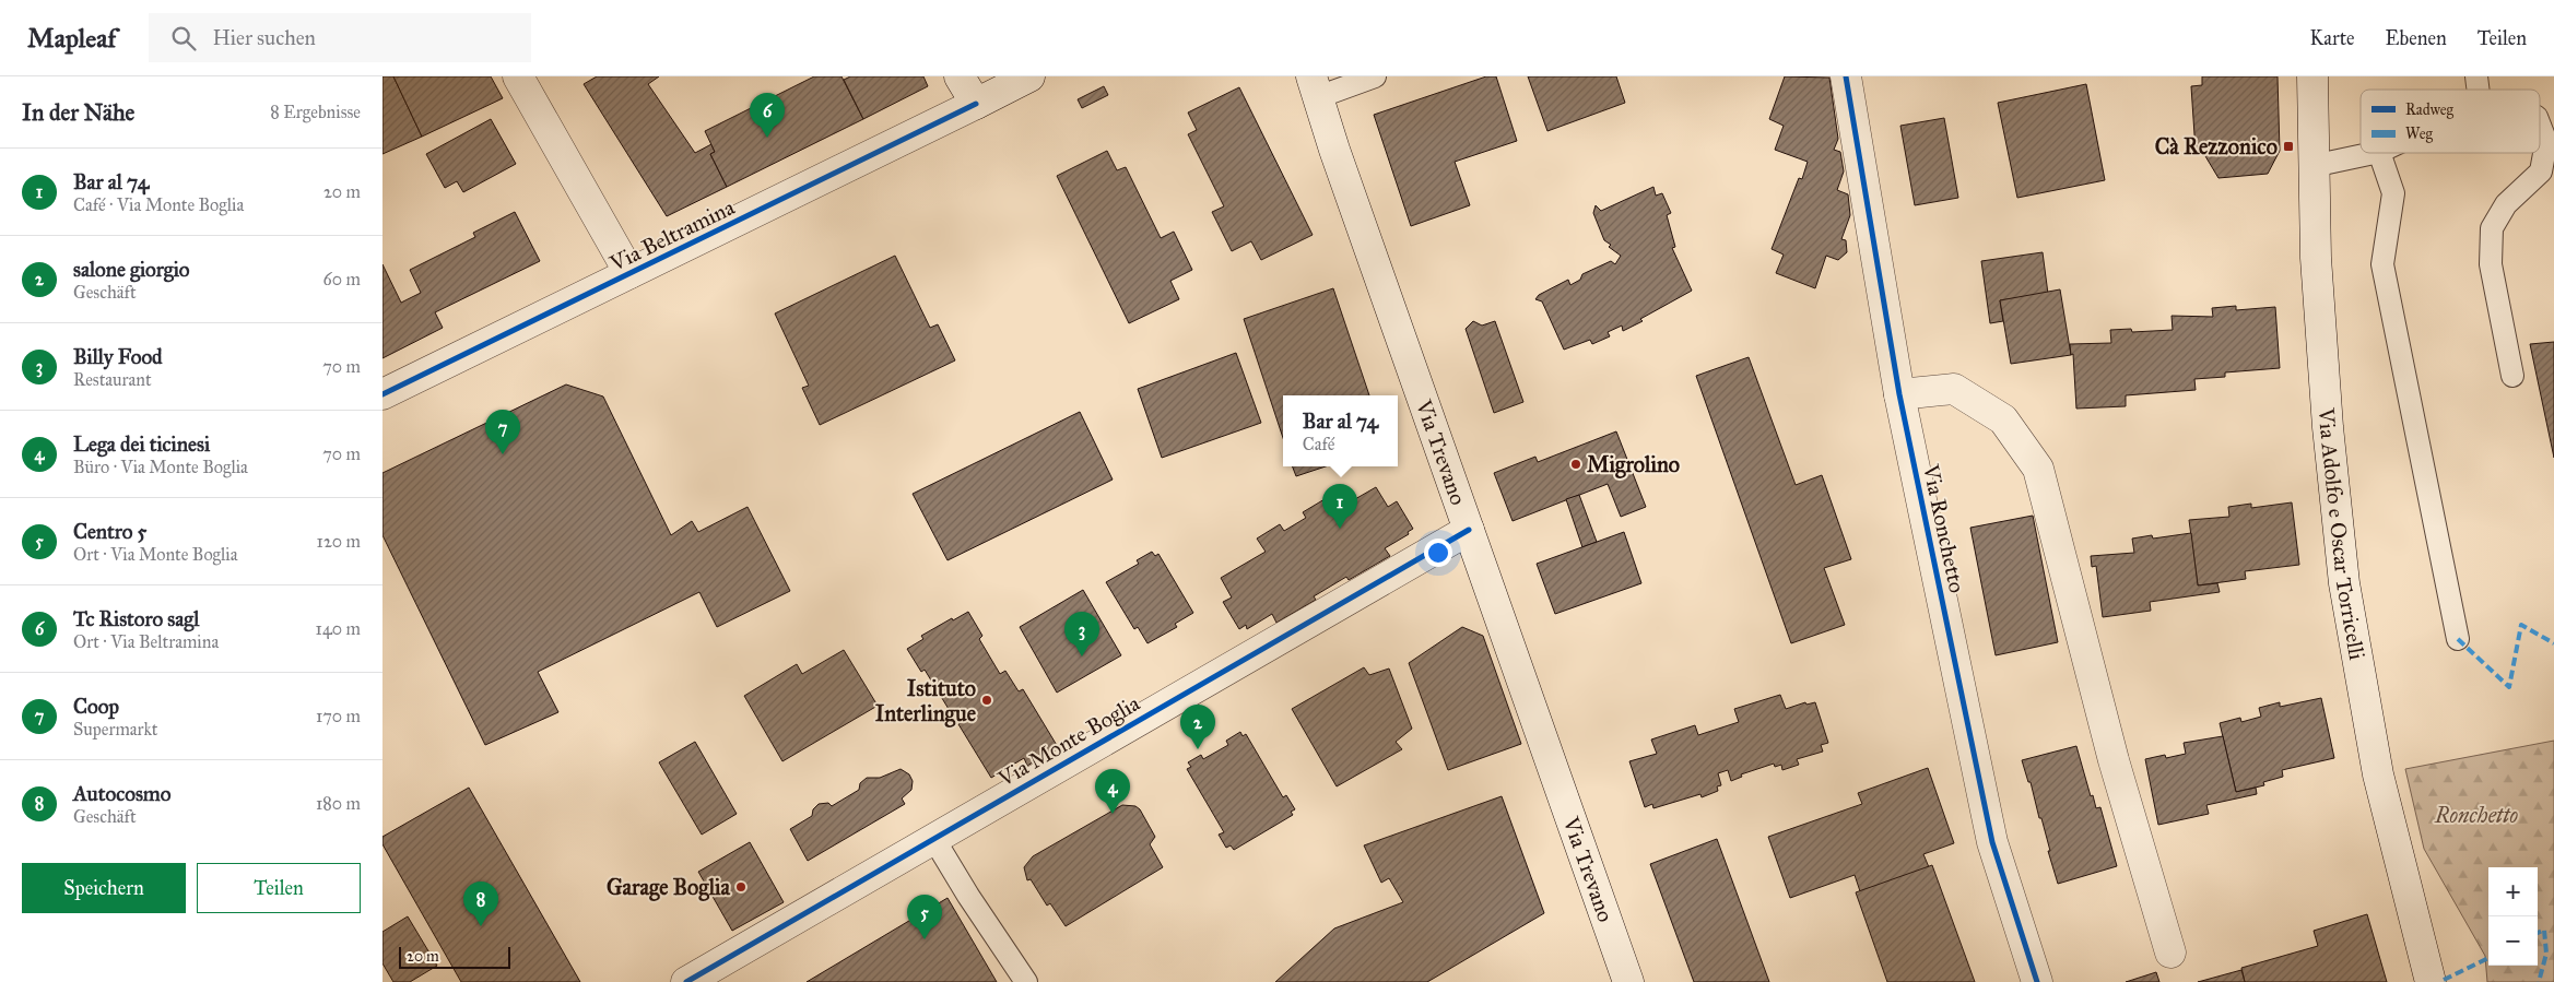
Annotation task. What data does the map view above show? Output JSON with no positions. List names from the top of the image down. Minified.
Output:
{"streets":{"street":["Via Beltramina","Via Trevano","Via Ronchetto","Via Adolfo e Oscar Torricelli","Via Monte Boglia"]},"crossings":[["Via Trevano","Via Monte Boglia"]],"parks":["Ronchetto"],"places":{"transit":["Cà Rezzonico"],"other":["Migrolino","Istituto Interlingue","Garage Boglia"]},"legend":["Radweg","Weg"],"scale_bar":"20 m","page":{"header":"Mapleaf","search":"Hier suchen","nav":["Karte","Ebenen","Teilen"],"heading":["In der Nähe","8 Ergebnisse"],"pins":["6","7","1","3","2","4","8","5"],"list":[{"mark":"1","name":"Bar al 74","note":"Café · Via Monte Boglia","value":"20 m"},{"mark":"2","name":"salone giorgio","note":"Geschäft","value":"60 m"},{"mark":"3","name":"Billy Food","note":"Restaurant","value":"70 m"},{"mark":"4","name":"Lega dei ticinesi","note":"Büro · Via Monte Boglia","value":"70 m"},{"mark":"5","name":"Centro 5","note":"Ort · Via Monte Boglia","value":"120 m"},{"mark":"6","name":"Tc Ristoro sagl","note":"Ort · Via Beltramina","value":"140 m"},{"mark":"7","name":"Coop","note":"Supermarkt","value":"170 m"},{"mark":"8","name":"Autocosmo","note":"Geschäft","value":"180 m"}],"popup":["Bar al 74","Café"],"buttons":["Speichern","Teilen"],"map_buttons":["+","−"],"scale":"20 m"}}
